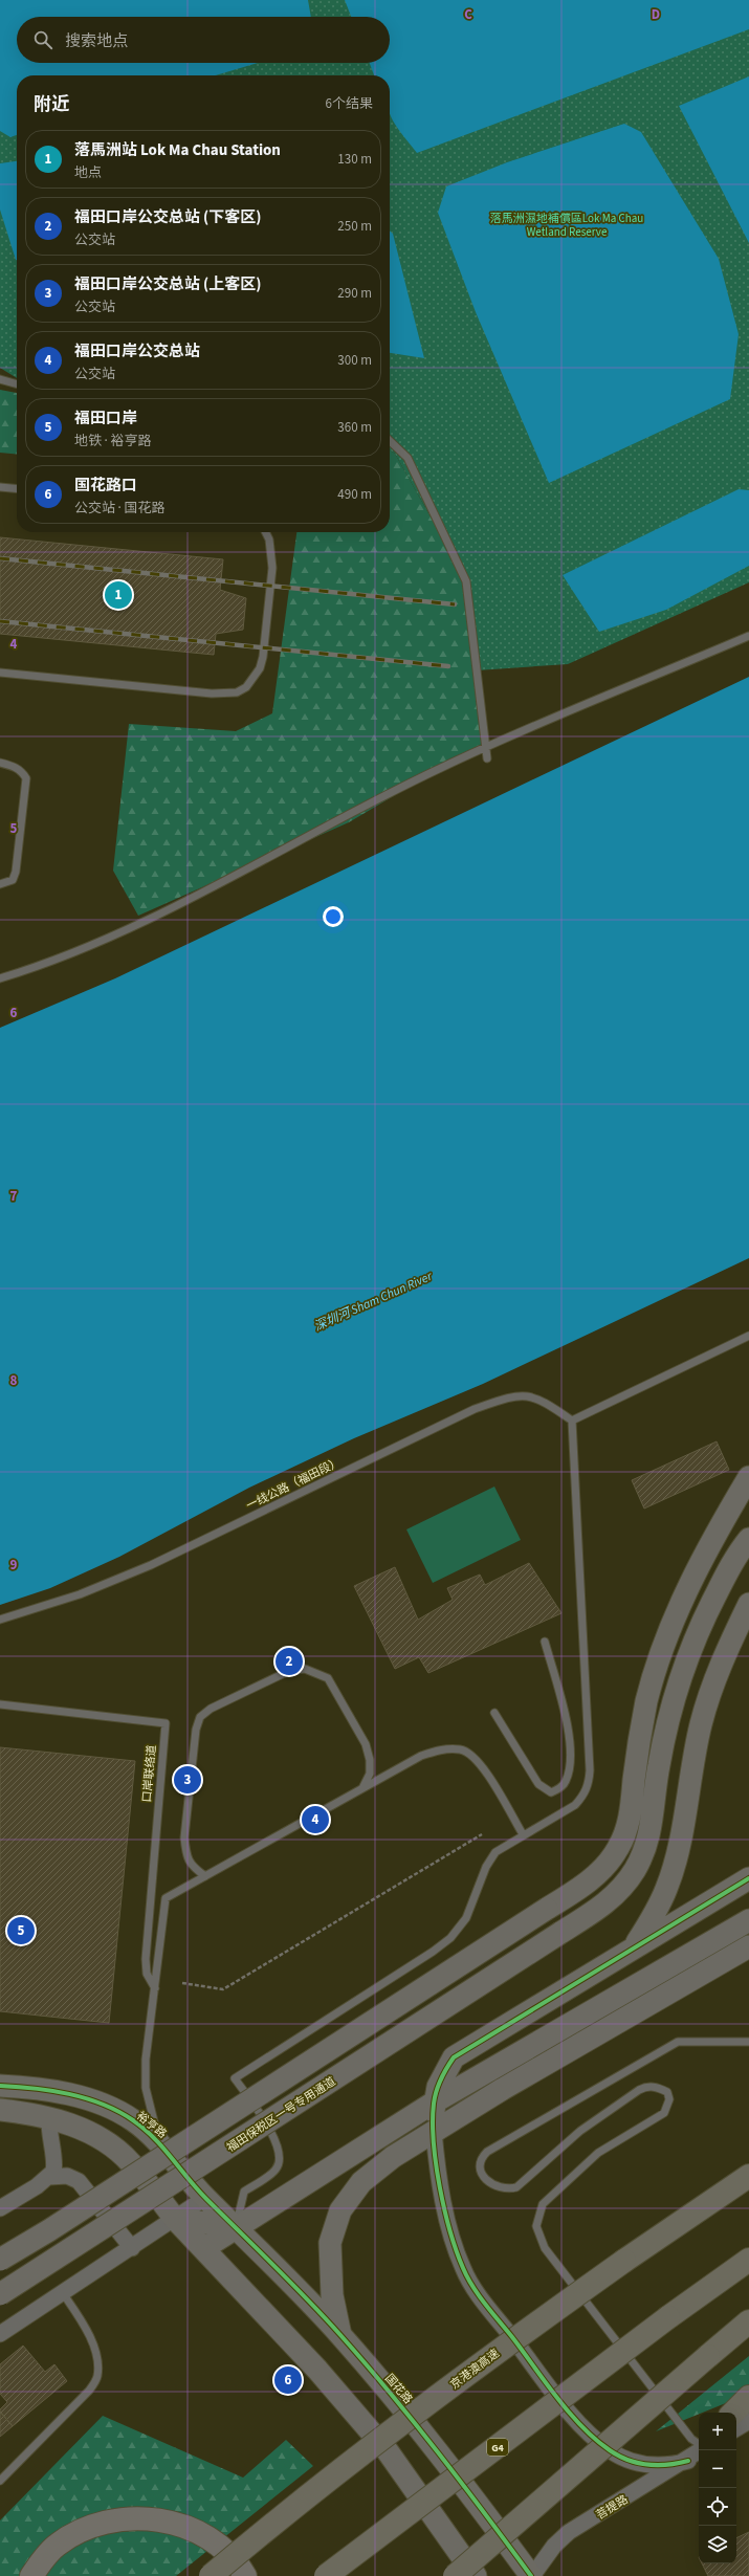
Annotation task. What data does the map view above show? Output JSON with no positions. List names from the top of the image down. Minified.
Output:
{"streets":{"highway":["京港澳高速","G4"],"main road":["福田保税区一号专用通道","裕亨路","国花路"],"street":["菩提路"],"lane":["一线公路（福田段）","口岸联络道"]},"crossings":[["裕亨路","国花路"],["国花路","菩提路"]],"water":["深圳河 Sham Chun River"],"parks":["落馬洲濕地補償區Lok Ma Chau Wetland Reserve"],"page":{"search":"搜索地点","heading":["附近","6个结果"],"list":[{"mark":"1","name":"落馬洲站 Lok Ma Chau Station","note":"地点","value":"130 m"},{"mark":"2","name":"福田口岸公交总站 (下客区)","note":"公交站","value":"250 m"},{"mark":"3","name":"福田口岸公交总站 (上客区)","note":"公交站","value":"290 m"},{"mark":"4","name":"福田口岸公交总站","note":"公交站","value":"300 m"},{"mark":"5","name":"福田口岸","note":"地铁 · 裕亨路","value":"360 m"},{"mark":"6","name":"国花路口","note":"公交站 · 国花路","value":"490 m"}],"pins":["1","2","3","4","5","6"],"map_buttons":["+","−"]},"grid":{"columns":["C","D"],"rows":["4","5","6","7","8","9"]}}
